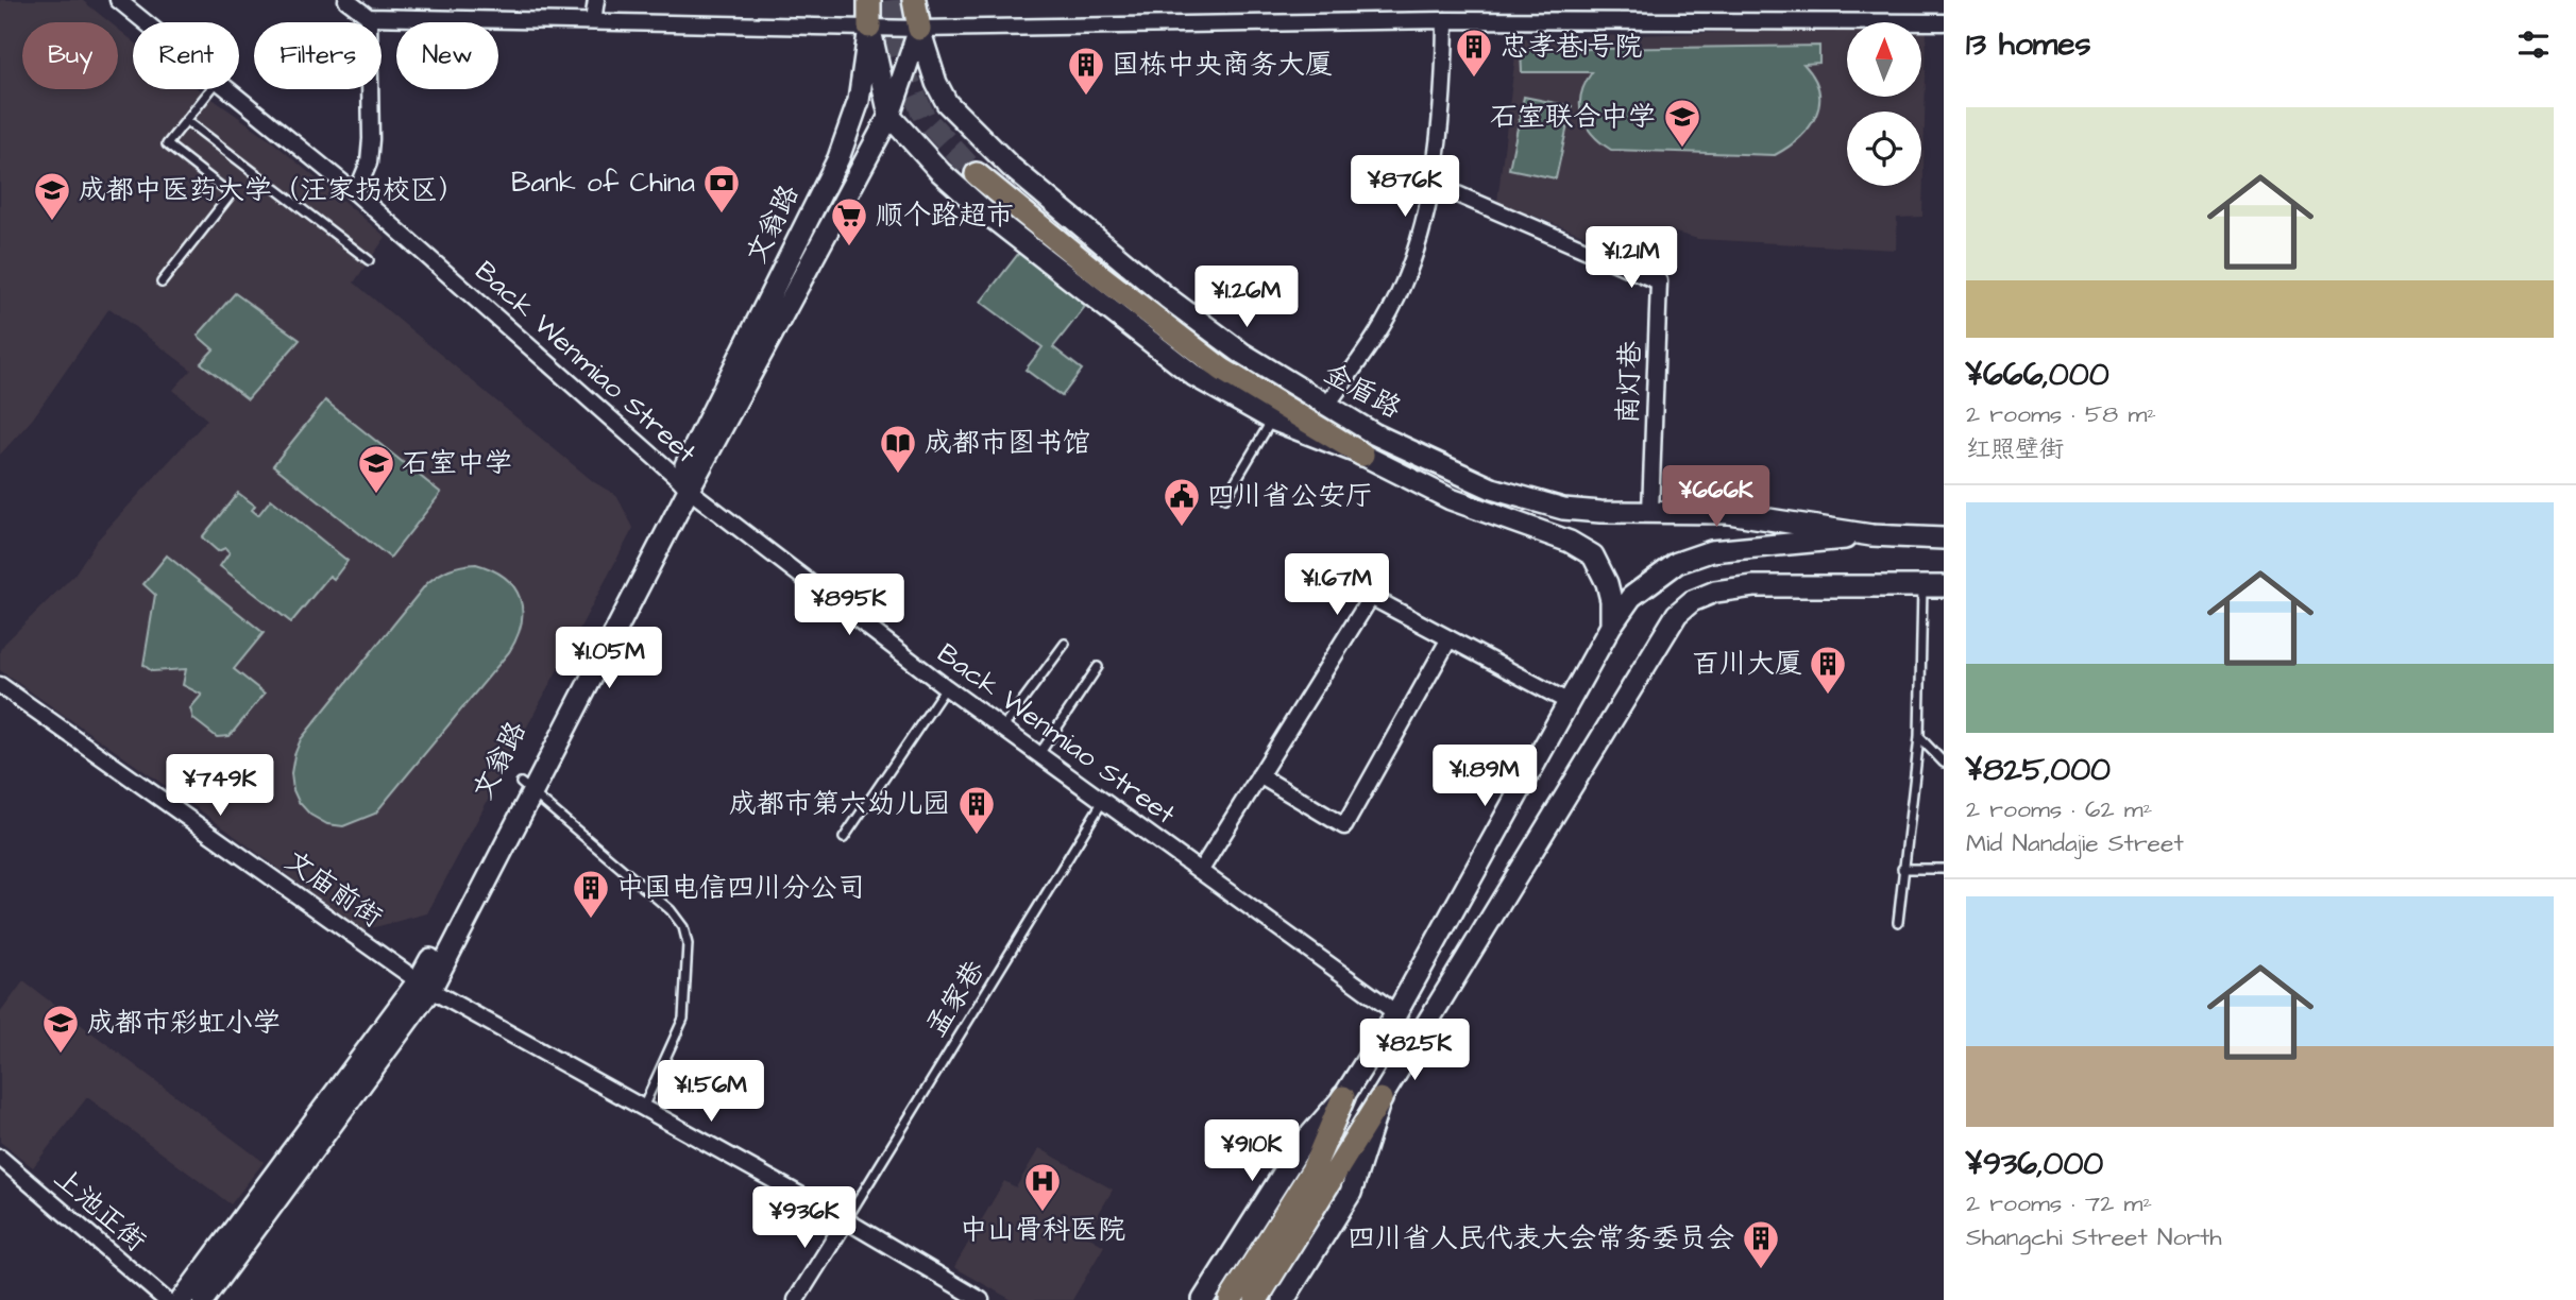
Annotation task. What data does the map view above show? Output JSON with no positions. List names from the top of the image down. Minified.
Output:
{"streets":{"main road":["文翁路","金盾路"],"street":["Back Wenmiao Street","南灯巷","文庙前街","上池正街"],"lane":["孟家巷"]},"crossings":[["文翁路","Back Wenmiao Street"],["文翁路","金盾路"],["文翁路","文庙前街"],["Back Wenmiao Street","孟家巷"],["南灯巷","金盾路"],["文庙前街","孟家巷"]],"places":{"building":["忠孝巷1号院","国栋中央商务大厦","百川大厦","成都市第六幼儿园","中国电信四川分公司","四川省人民代表大会常务委员会"],"school or university":["石室联合中学","成都中医药大学（汪家拐校区）","石室中学","成都市彩虹小学"],"bank":["Bank of China"],"supermarket":["顺个路超市"],"library":["成都市图书馆"],"public building":["四川省公安厅"],"hospital":["中山骨科医院"]},"north":"top","page":{"heading":"13 homes","chip":["Buy","Rent","Filters","New"],"list":[{"name":"¥666,000","note":"2 rooms · 58 m² · 红照壁街"},{"name":"¥825,000","note":"2 rooms · 62 m² · Mid Nandajie Street"},{"name":"¥936,000","note":"2 rooms · 72 m² · Shangchi Street North"}],"price":["¥876K","¥1.21M","¥1.26M","¥666K","¥1.67M","¥895K","¥1.05M","¥1.89M","¥749K","¥825K","¥1.56M","¥910K","¥936K"]}}
